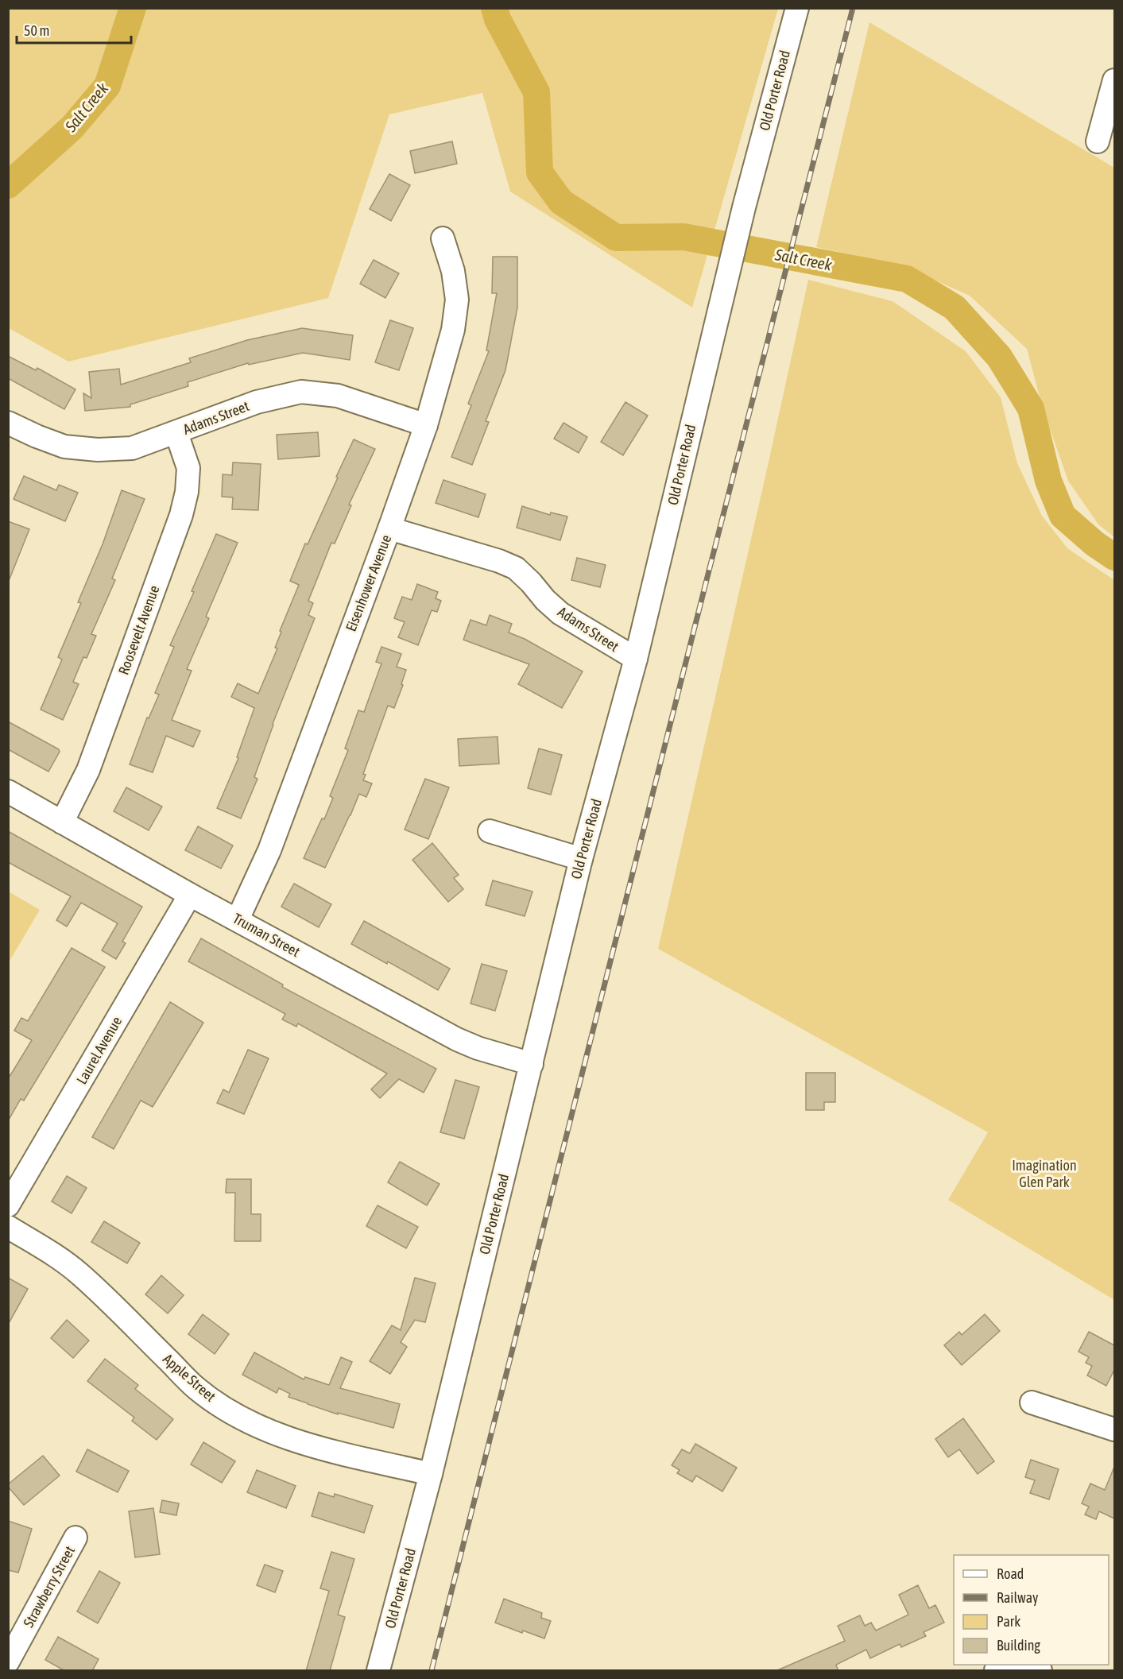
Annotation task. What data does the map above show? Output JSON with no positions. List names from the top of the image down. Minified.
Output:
{"streets":{"street":["Old Porter Road","Adams Street","Eisenhower Avenue","Roosevelt Avenue","Truman Street","Laurel Avenue","Apple Street","Strawberry Street"]},"crossings":[["Old Porter Road","Adams Street"],["Old Porter Road","Truman Street"],["Old Porter Road","Apple Street"],["Adams Street","Eisenhower Avenue"],["Adams Street","Roosevelt Avenue"],["Eisenhower Avenue","Truman Street"],["Roosevelt Avenue","Truman Street"],["Truman Street","Laurel Avenue"]],"water":["Salt Creek"],"parks":["Imagination Glen Park"],"legend":["Road","Railway","Park","Building"],"scale_bar":"50 m"}
